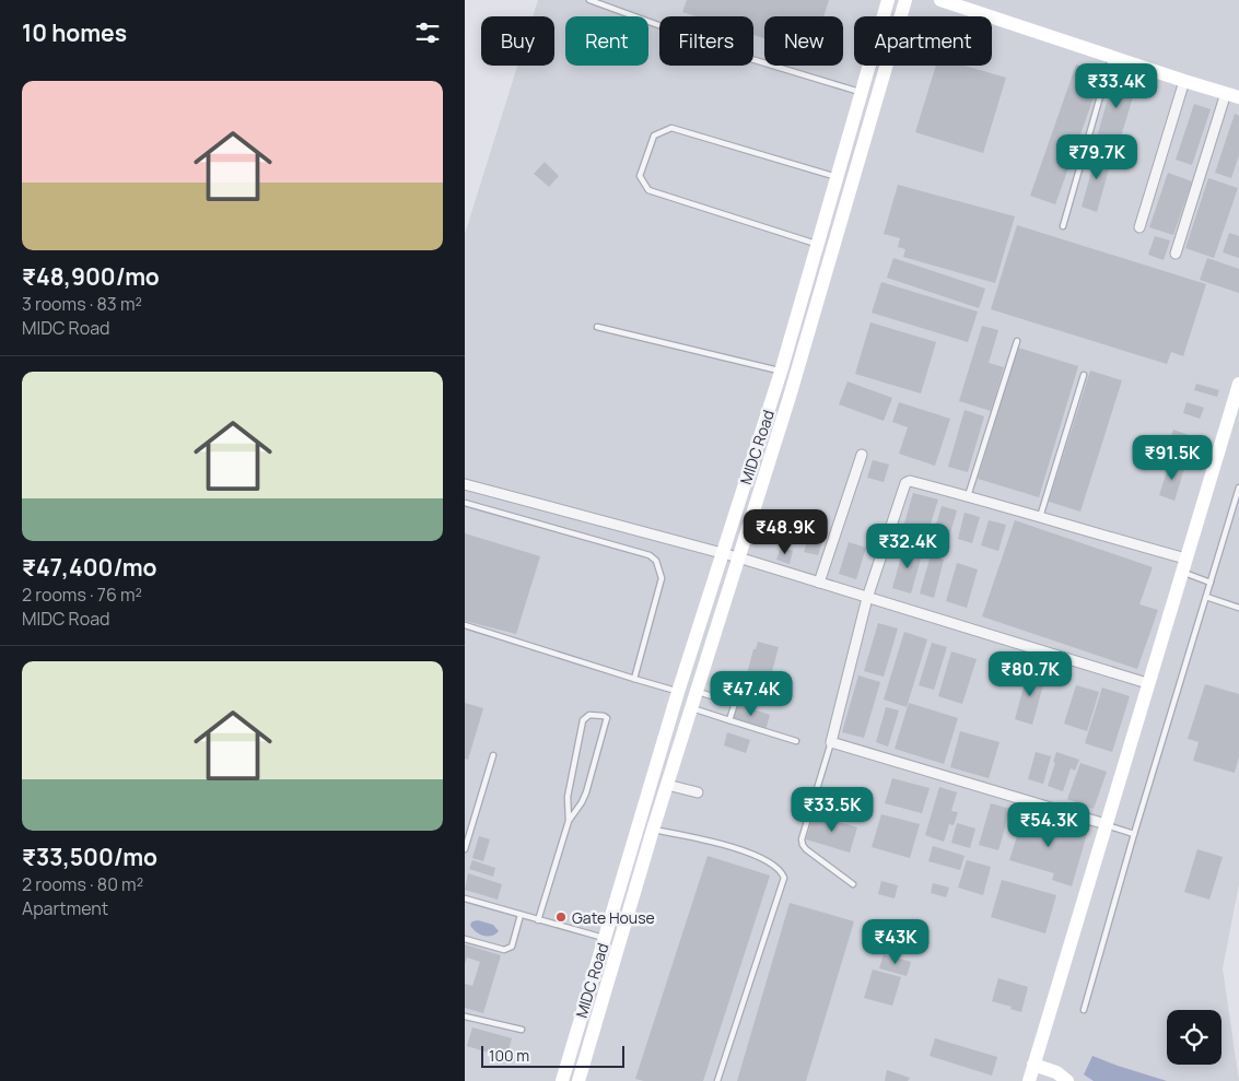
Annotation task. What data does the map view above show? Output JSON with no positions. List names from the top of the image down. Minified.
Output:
{"streets":{"main road":["MIDC Road"]},"places":["Gate House"],"scale_bar":"100 m","page":{"heading":"10 homes","chip":["Buy","Rent","Filters","New","Apartment"],"price":["₹33.4K","₹79.7K","₹91.5K","₹48.9K","₹32.4K","₹80.7K","₹47.4K","₹33.5K","₹54.3K","₹43K"],"list":[{"name":"₹48,900/mo","note":"3 rooms · 83 m² · MIDC Road"},{"name":"₹47,400/mo","note":"2 rooms · 76 m² · MIDC Road"},{"name":"₹33,500/mo","note":"2 rooms · 80 m² · Apartment"}],"scale":"100 m"}}
